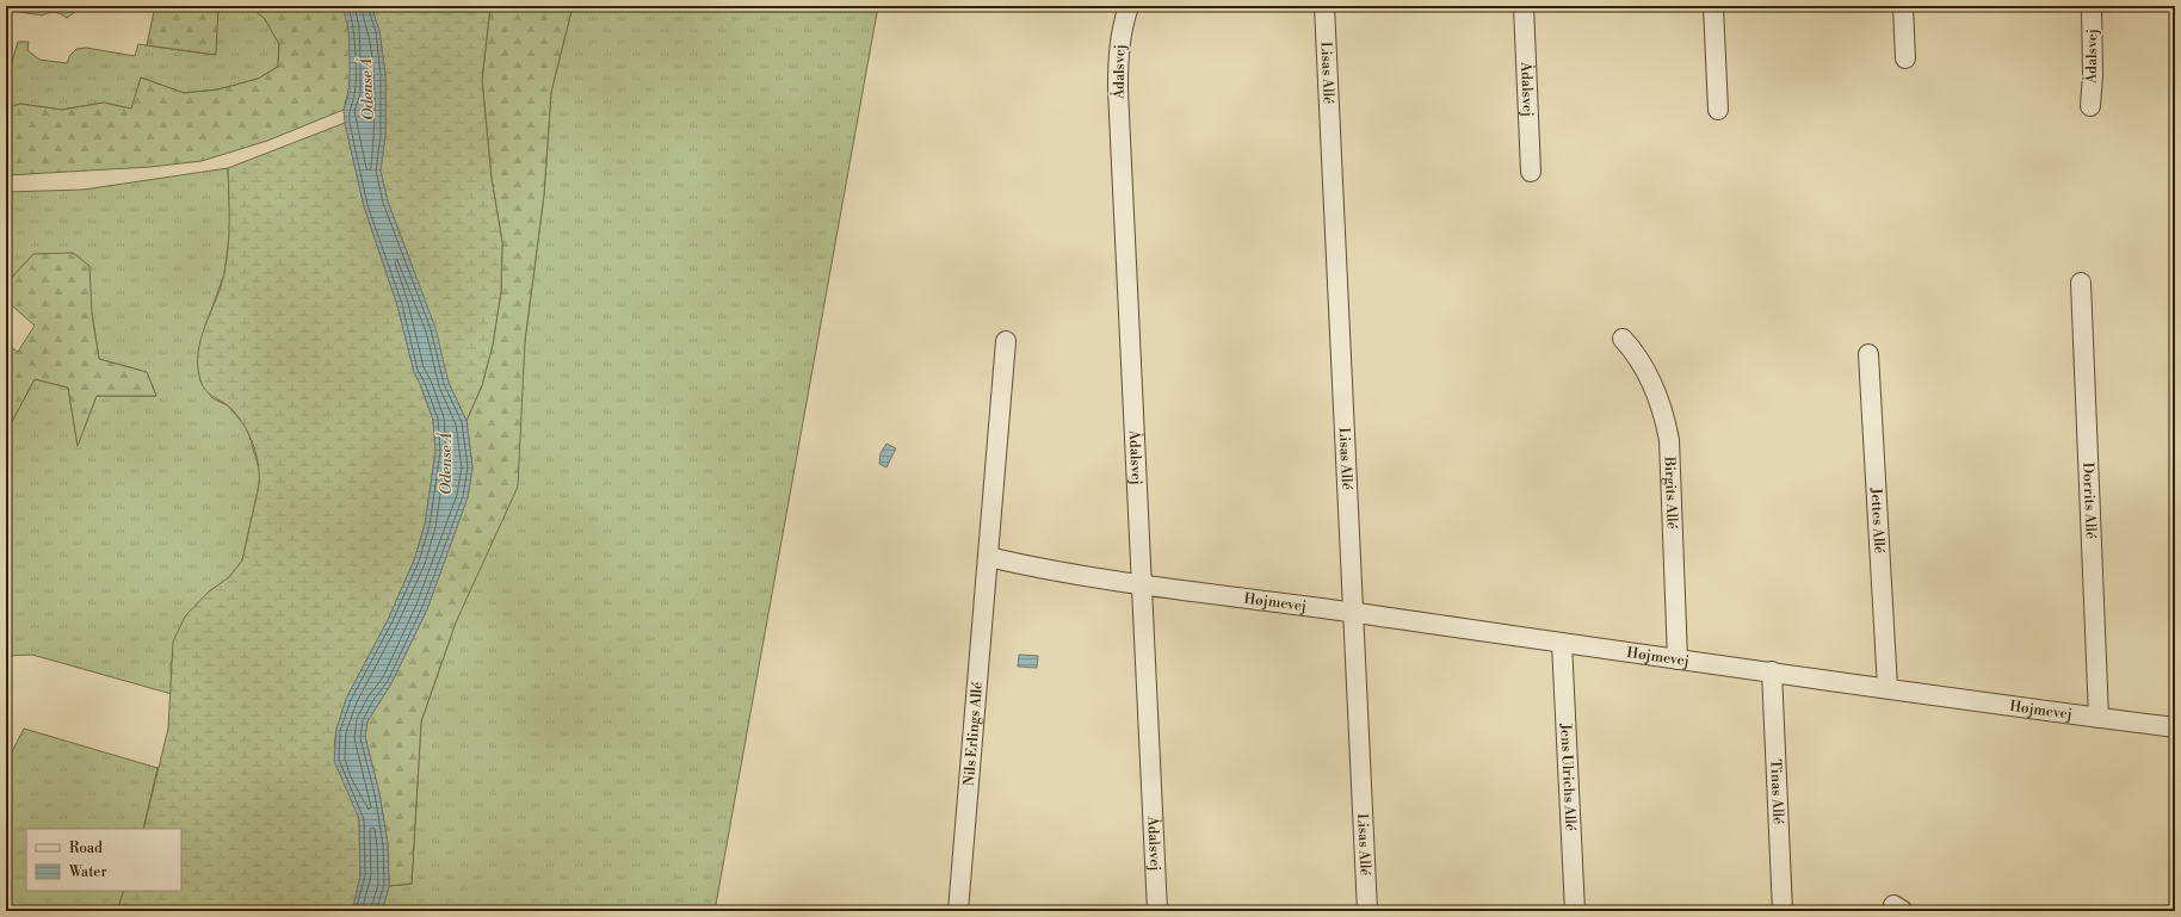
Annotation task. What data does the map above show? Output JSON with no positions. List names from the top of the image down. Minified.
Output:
{"streets":{"street":["Ådalsvej","Lisas Allé","Birgits Allé","Dorrits Allé","Jettes Allé","Højmevej","Nils Erlings Allé","Jens Ulrichs Allé","Tinas Allé"]},"crossings":[["Ådalsvej","Højmevej"],["Lisas Allé","Højmevej"],["Birgits Allé","Højmevej"],["Dorrits Allé","Højmevej"],["Jettes Allé","Højmevej"],["Højmevej","Jens Ulrichs Allé"],["Højmevej","Tinas Allé"]],"water":["Odense Å"],"legend":["Road","Water"]}
